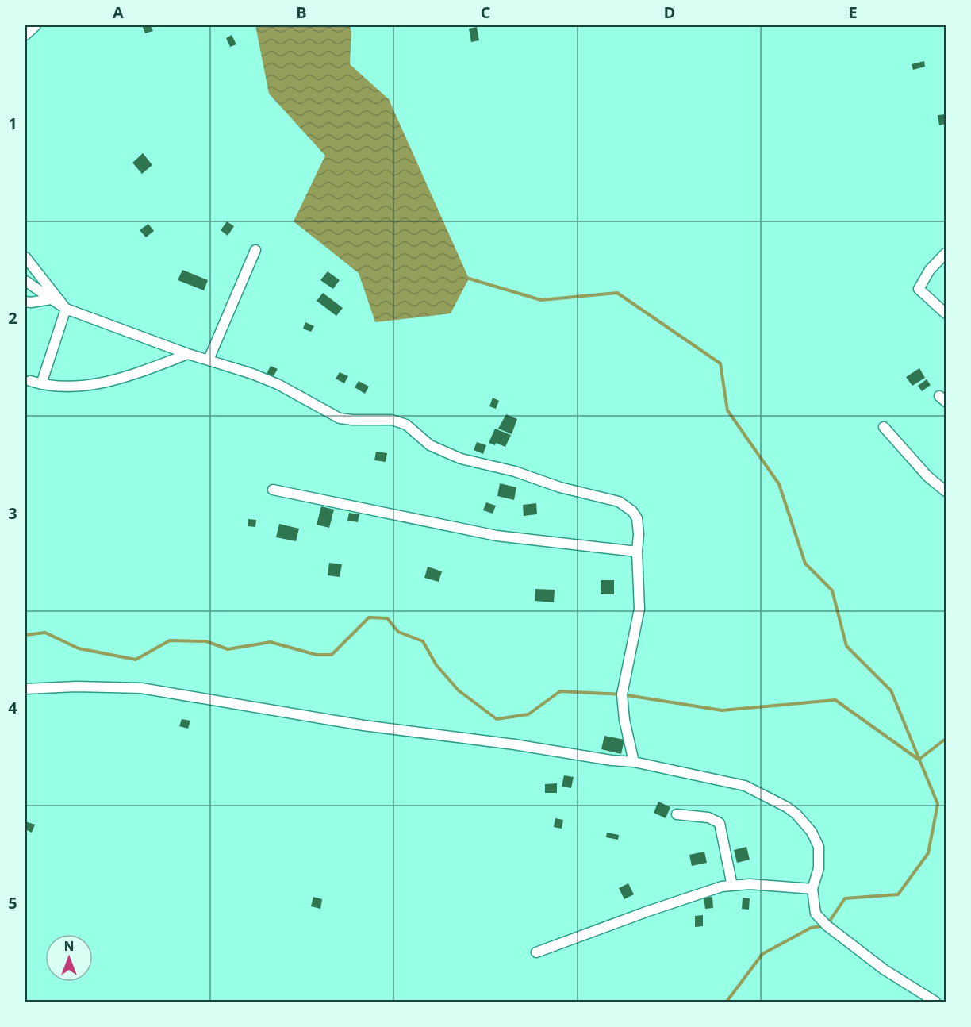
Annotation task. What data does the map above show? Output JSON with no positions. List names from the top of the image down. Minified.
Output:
{"north":"top","grid":{"columns":["A","B","C","D","E"],"rows":["1","2","3","4","5"]}}
